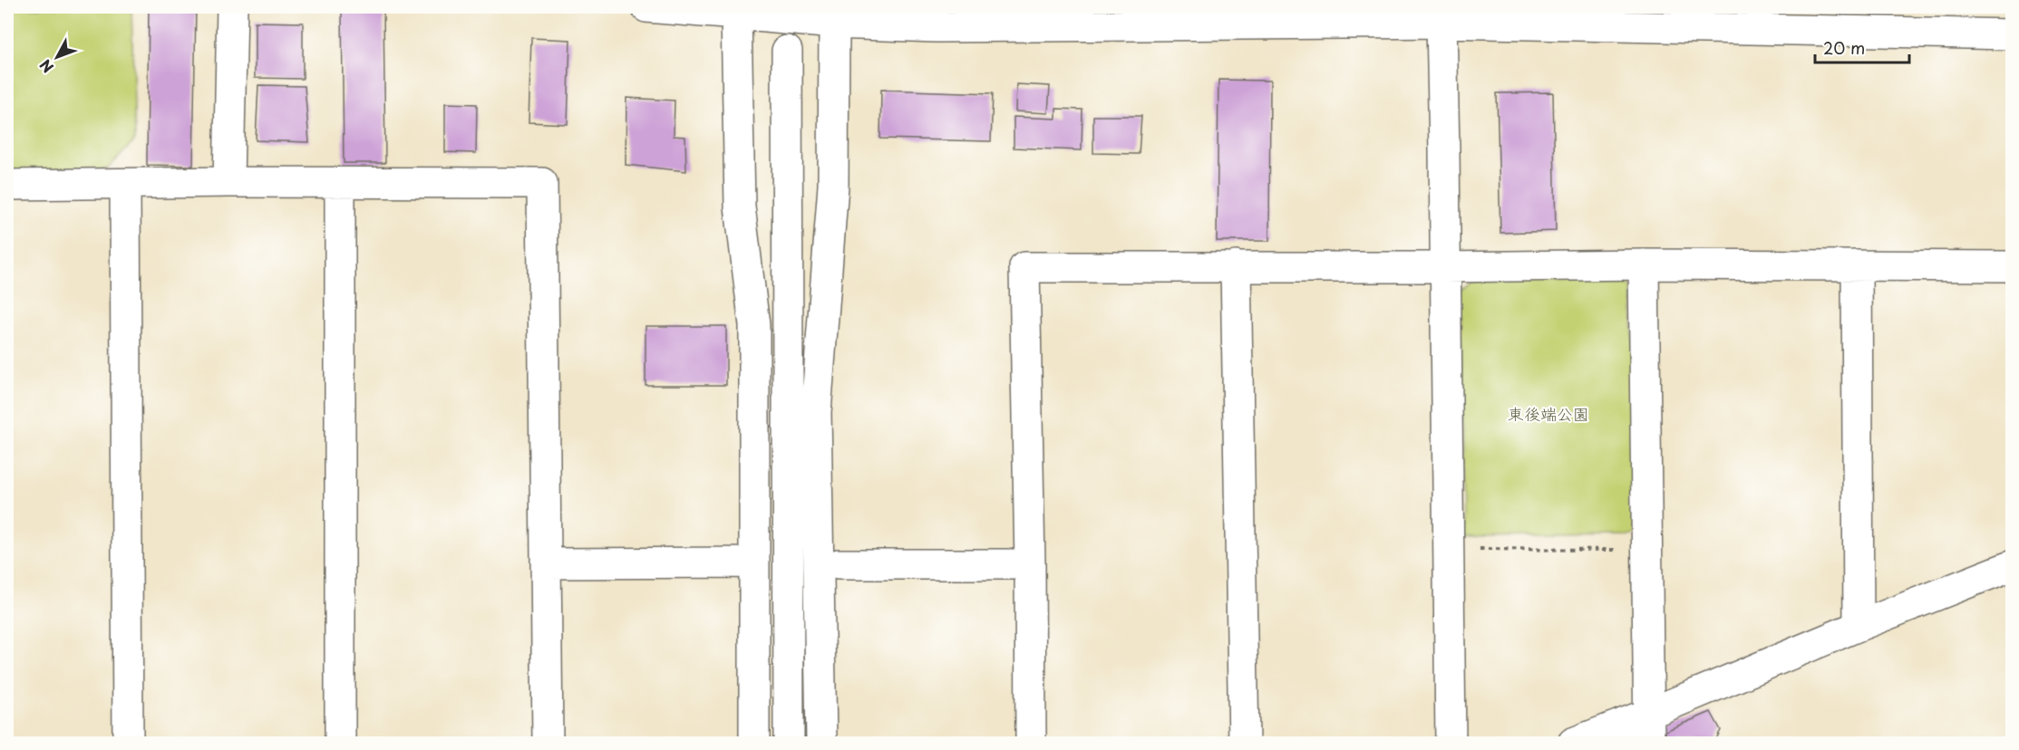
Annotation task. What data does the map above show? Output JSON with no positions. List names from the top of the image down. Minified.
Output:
{"parks":["東後端公園"],"scale_bar":"20 m","north":"bottom left"}
